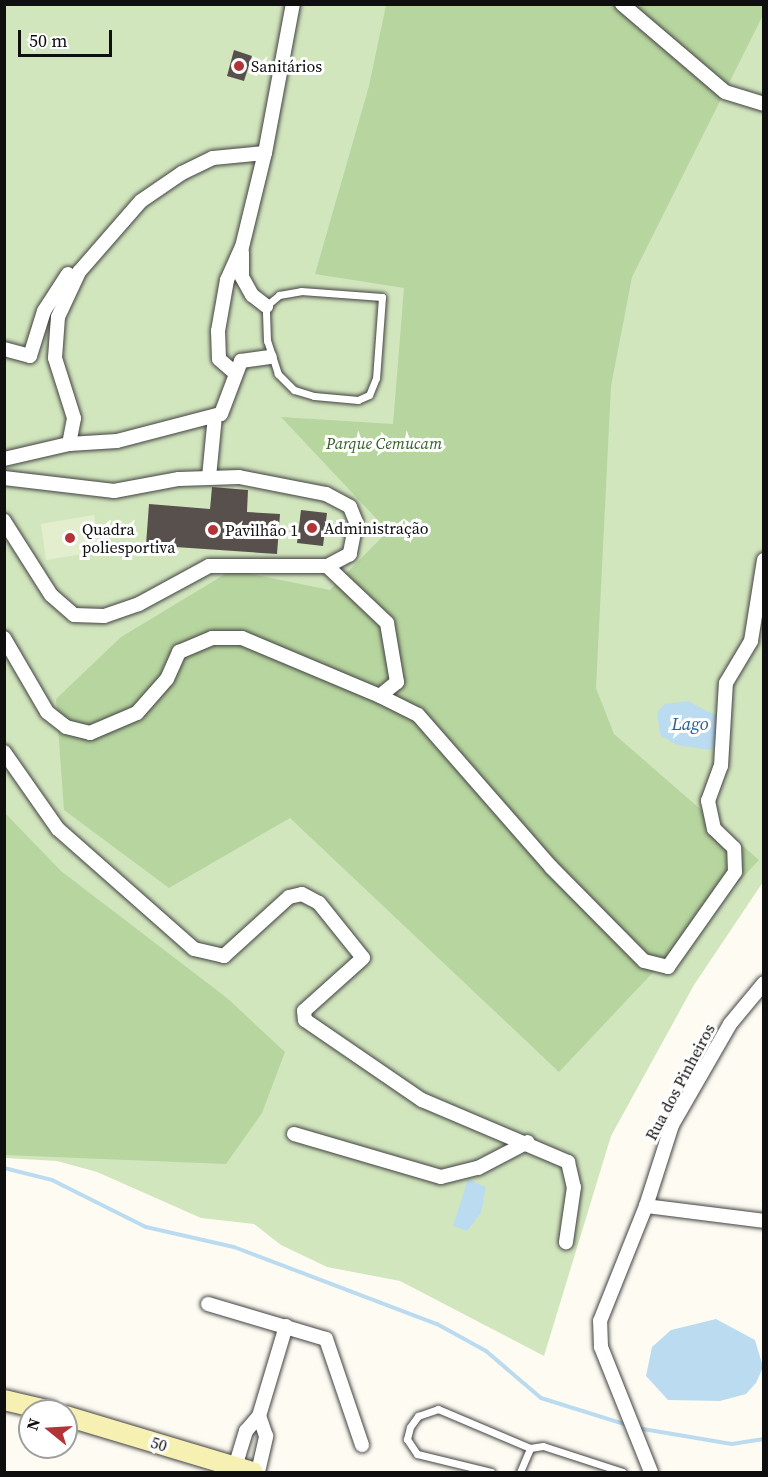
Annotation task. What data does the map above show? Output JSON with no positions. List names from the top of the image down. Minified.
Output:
{"streets":{"main road":["50"],"street":["Rua dos Pinheiros"]},"water":["Lago"],"parks":["Parque Cemucam"],"places":["Sanitários","Administração","Pavilhão 1","Quadra poliesportiva"],"scale_bar":"50 m","north":"left"}
